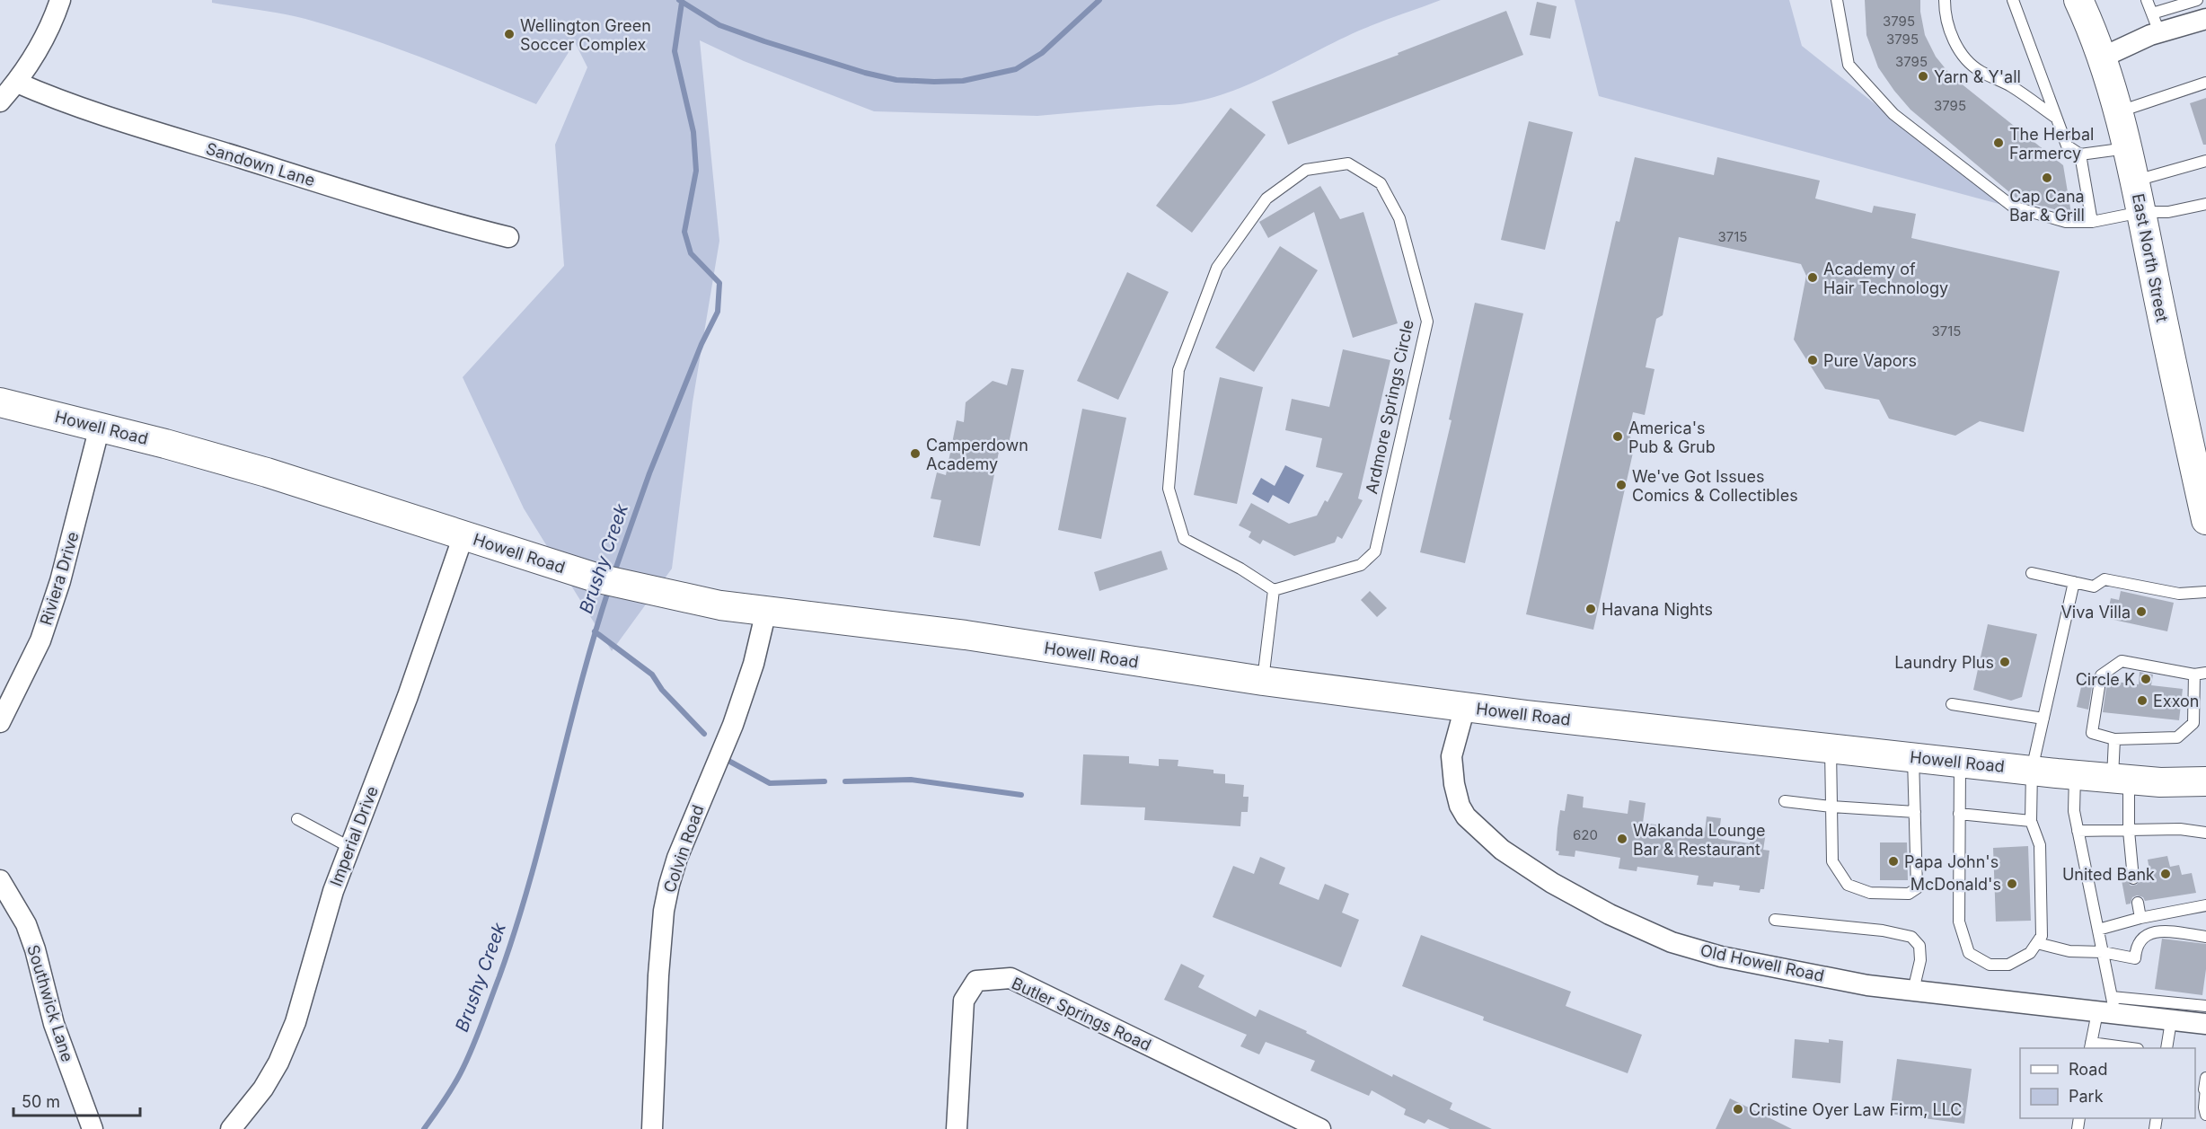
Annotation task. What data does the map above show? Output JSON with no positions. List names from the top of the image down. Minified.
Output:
{"streets":{"main road":["East North Street","Howell Road"],"street":["Sandown Lane","Riviera Drive","Imperial Drive","Colvin Road","Old Howell Road","Southwick Lane","Butler Springs Road"],"lane":["Ardmore Springs Circle"]},"crossings":[["Howell Road","Riviera Drive"],["Howell Road","Imperial Drive"],["Howell Road","Colvin Road"],["Howell Road","Old Howell Road"]],"water":["Brushy Creek"],"places":["Wellington Green Soccer Complex","Yarn & Y'all","The Herbal Farmercy","Cap Cana Bar & Grill","Academy of Hair Technology","Pure Vapors","America's Pub & Grub","Camperdown Academy","We've Got Issues Comics & Collectibles","Havana Nights","Viva Villa","Laundry Plus","Circle K","Exxon","Wakanda Lounge Bar & Restaurant","Papa John's","United Bank","McDonald's","Cristine Oyer Law Firm, LLC"],"house_numbers":["3795","3795","3795","3795","3715","3715","620"],"legend":["Road","Park"],"scale_bar":"50 m"}
